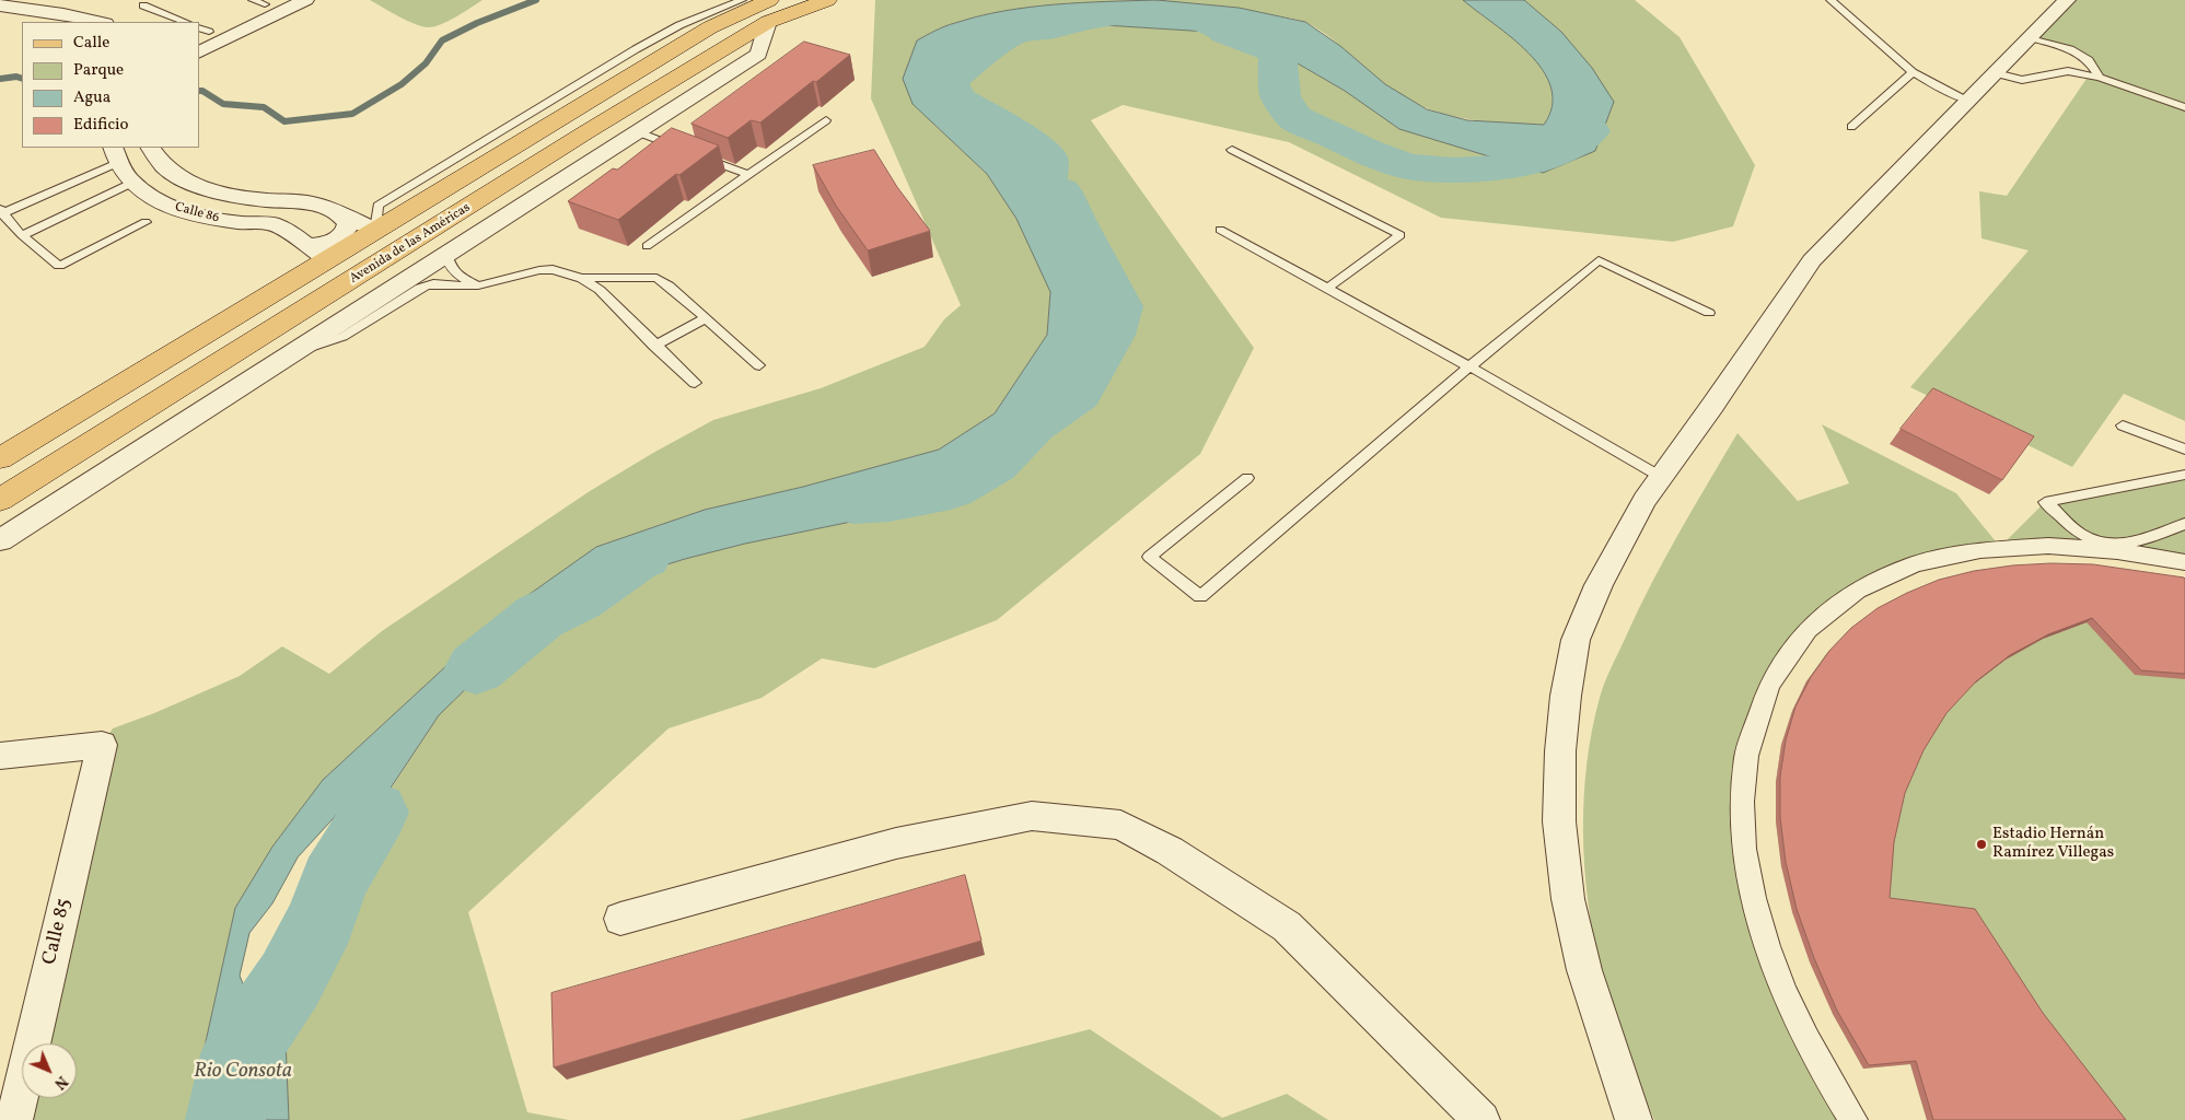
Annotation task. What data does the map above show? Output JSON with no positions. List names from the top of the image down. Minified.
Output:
{"streets":{"main road":["Avenida de las Américas"],"street":["Calle 86","Calle 85"]},"crossings":[["Calle 86","Avenida de las Américas"]],"water":["Rio Consota"],"places":["Estadio Hernán Ramírez Villegas"],"legend":["Calle","Parque","Agua","Edificio"],"north":"bottom right"}
